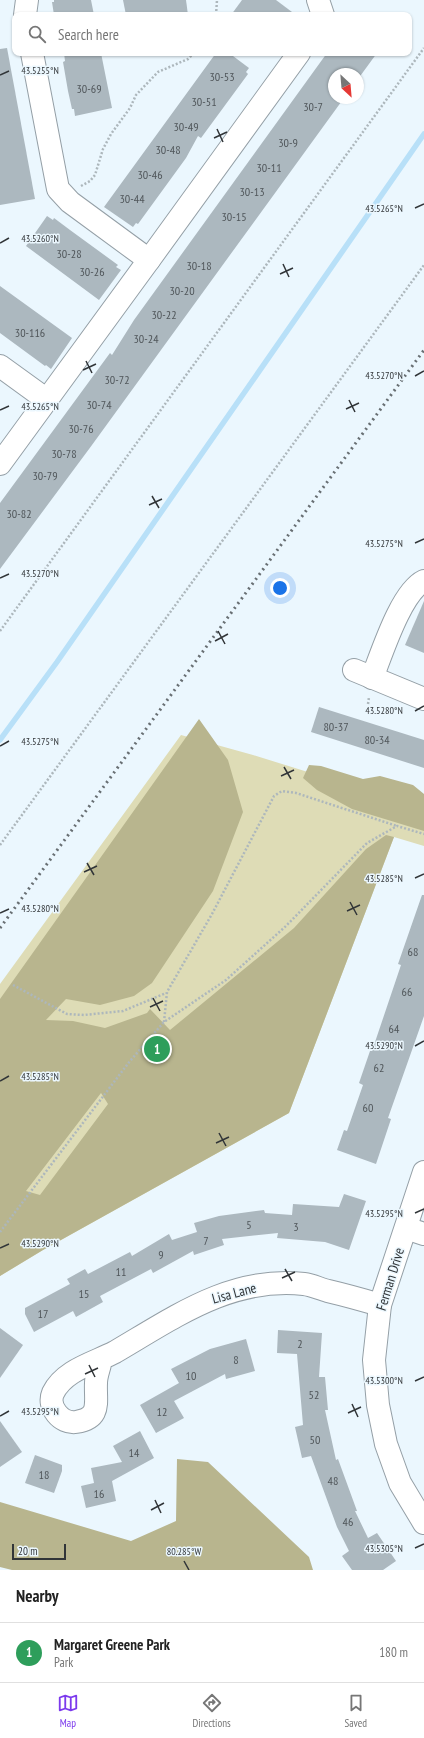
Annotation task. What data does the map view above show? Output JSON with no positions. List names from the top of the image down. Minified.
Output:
{"streets":{"street":["Ferman Drive","Lisa Lane"]},"crossings":[["Ferman Drive","Lisa Lane"]],"house_numbers":["30-53","30-69","30-51","30-7","30-49","30-9","30-48","30-11","30-46","30-13","30-44","30-15","30-28","30-18","30-26","30-20","30-22","30-116","30-24","30-72","30-74","30-76","30-78","30-79","30-82","80-37","80-34","68","66","64","62","60","5","3","7","9","11","15","17","2","8","10","52","12","50","14","18","48","16","46"],"scale_bar":"20 m","north":"bottom right","page":{"search":"Search here","pins":"1","scale":"20 m","heading":"Nearby","list":[{"mark":"1","name":"Margaret Greene Park","note":"Park","value":"180 m"}],"nav":["Map","Directions","Saved"]},"coordinates":["43.5255°N","43.5265°N","43.5260°N","43.5270°N","43.5275°N","43.5280°N","43.5285°N","43.5290°N","43.5295°N","43.5300°N","43.5305°N","80.285°W"]}
